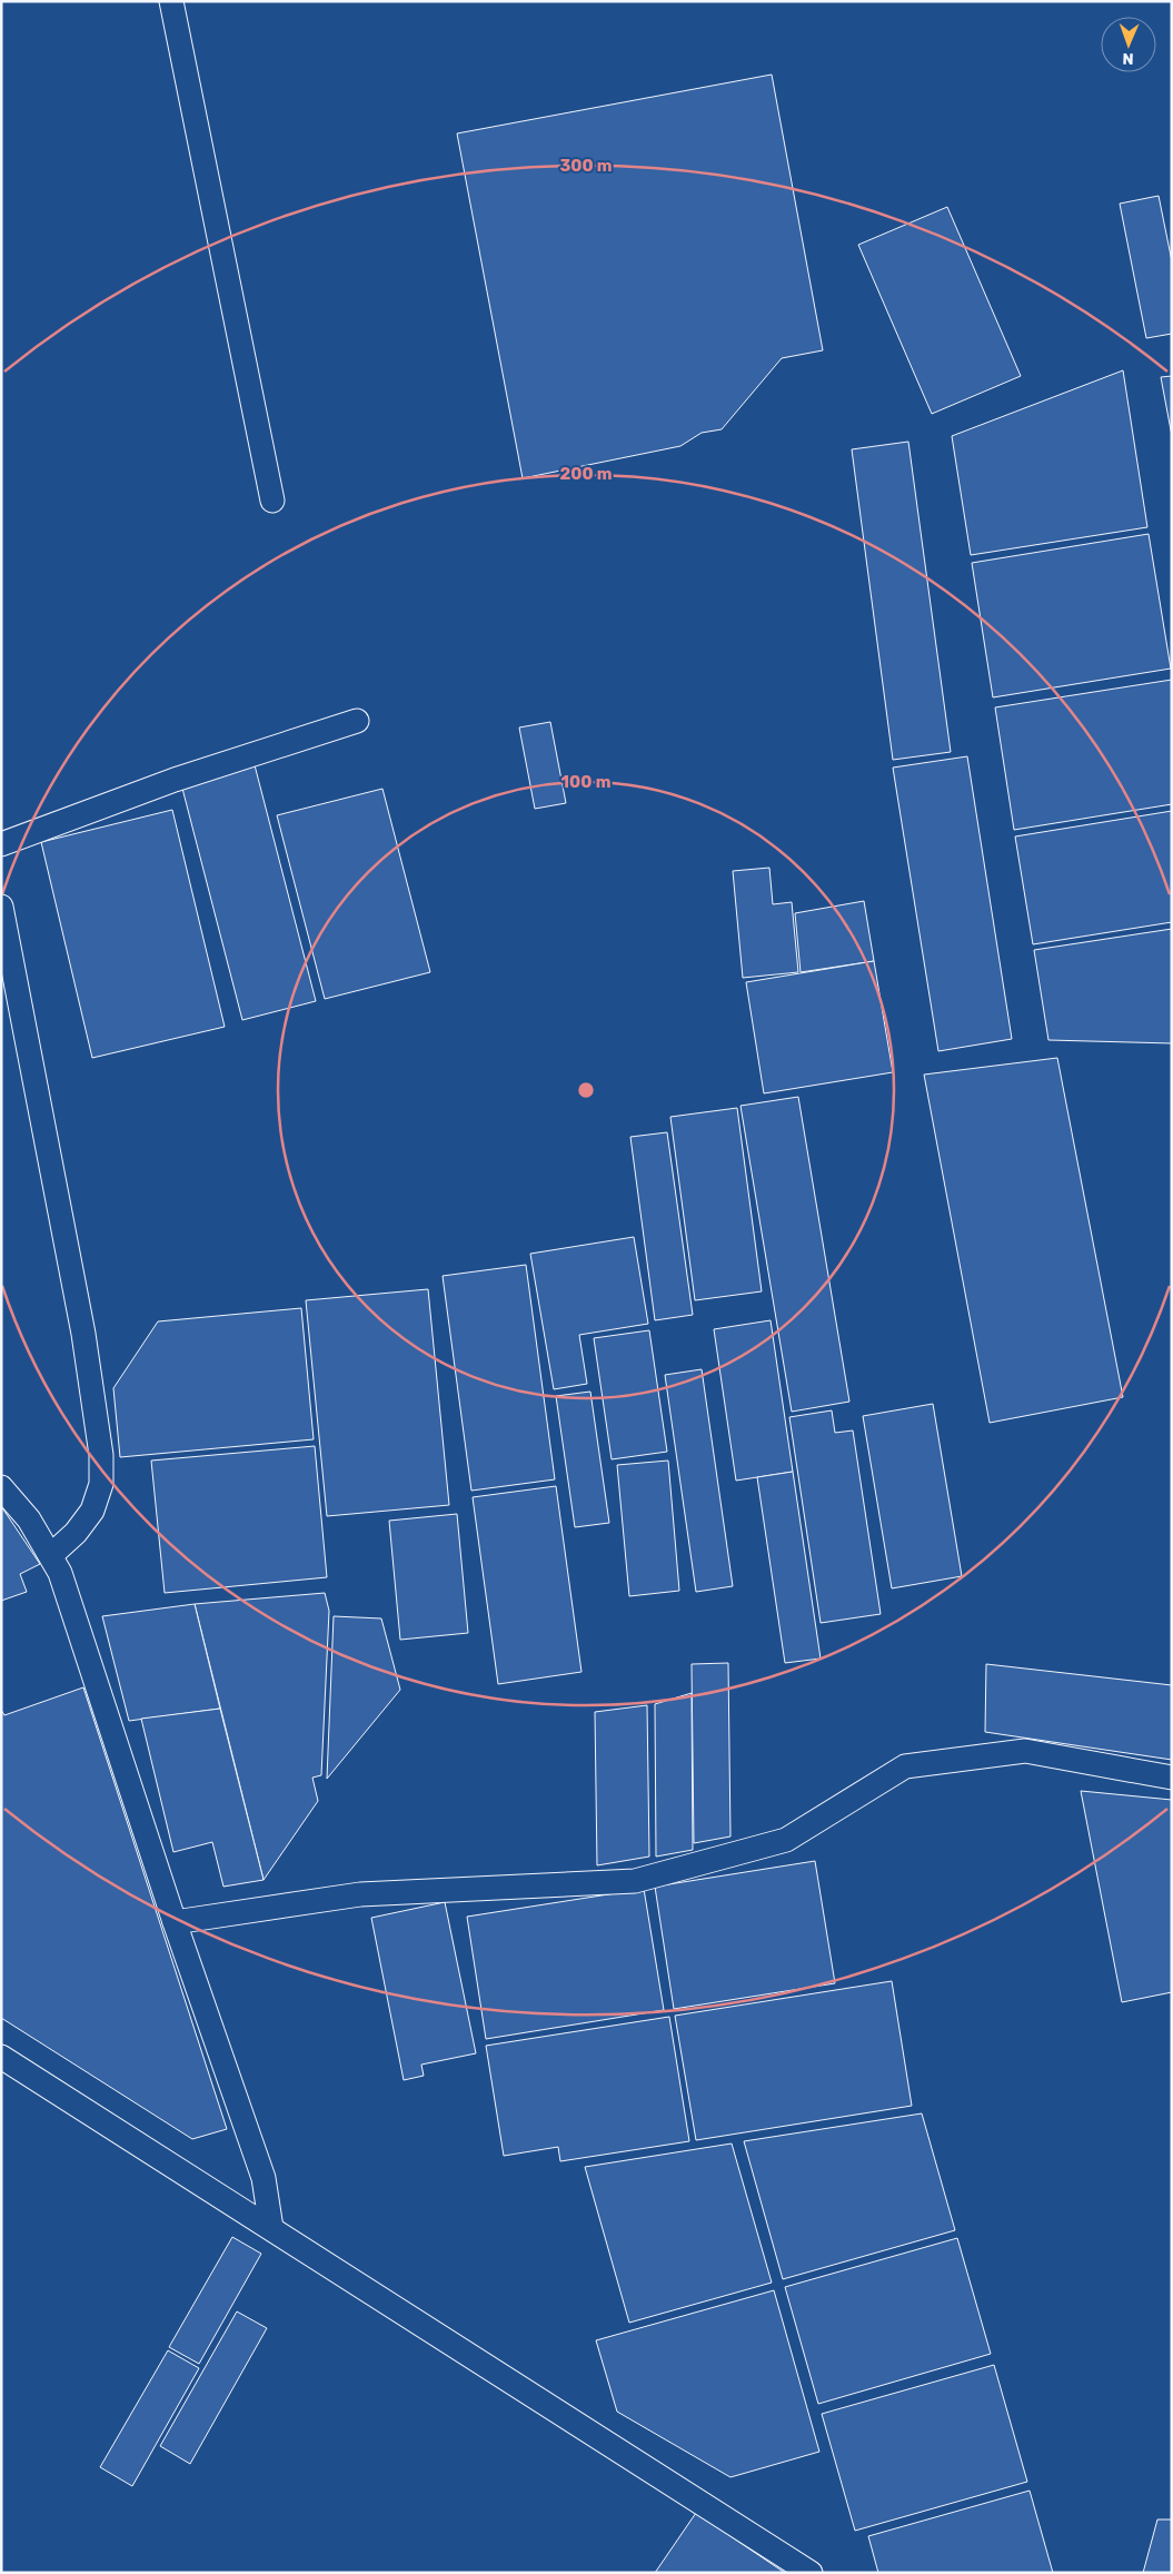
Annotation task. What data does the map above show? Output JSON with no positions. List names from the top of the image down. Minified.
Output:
{"north":"bottom","rings":["300 m","200 m","100 m"]}
